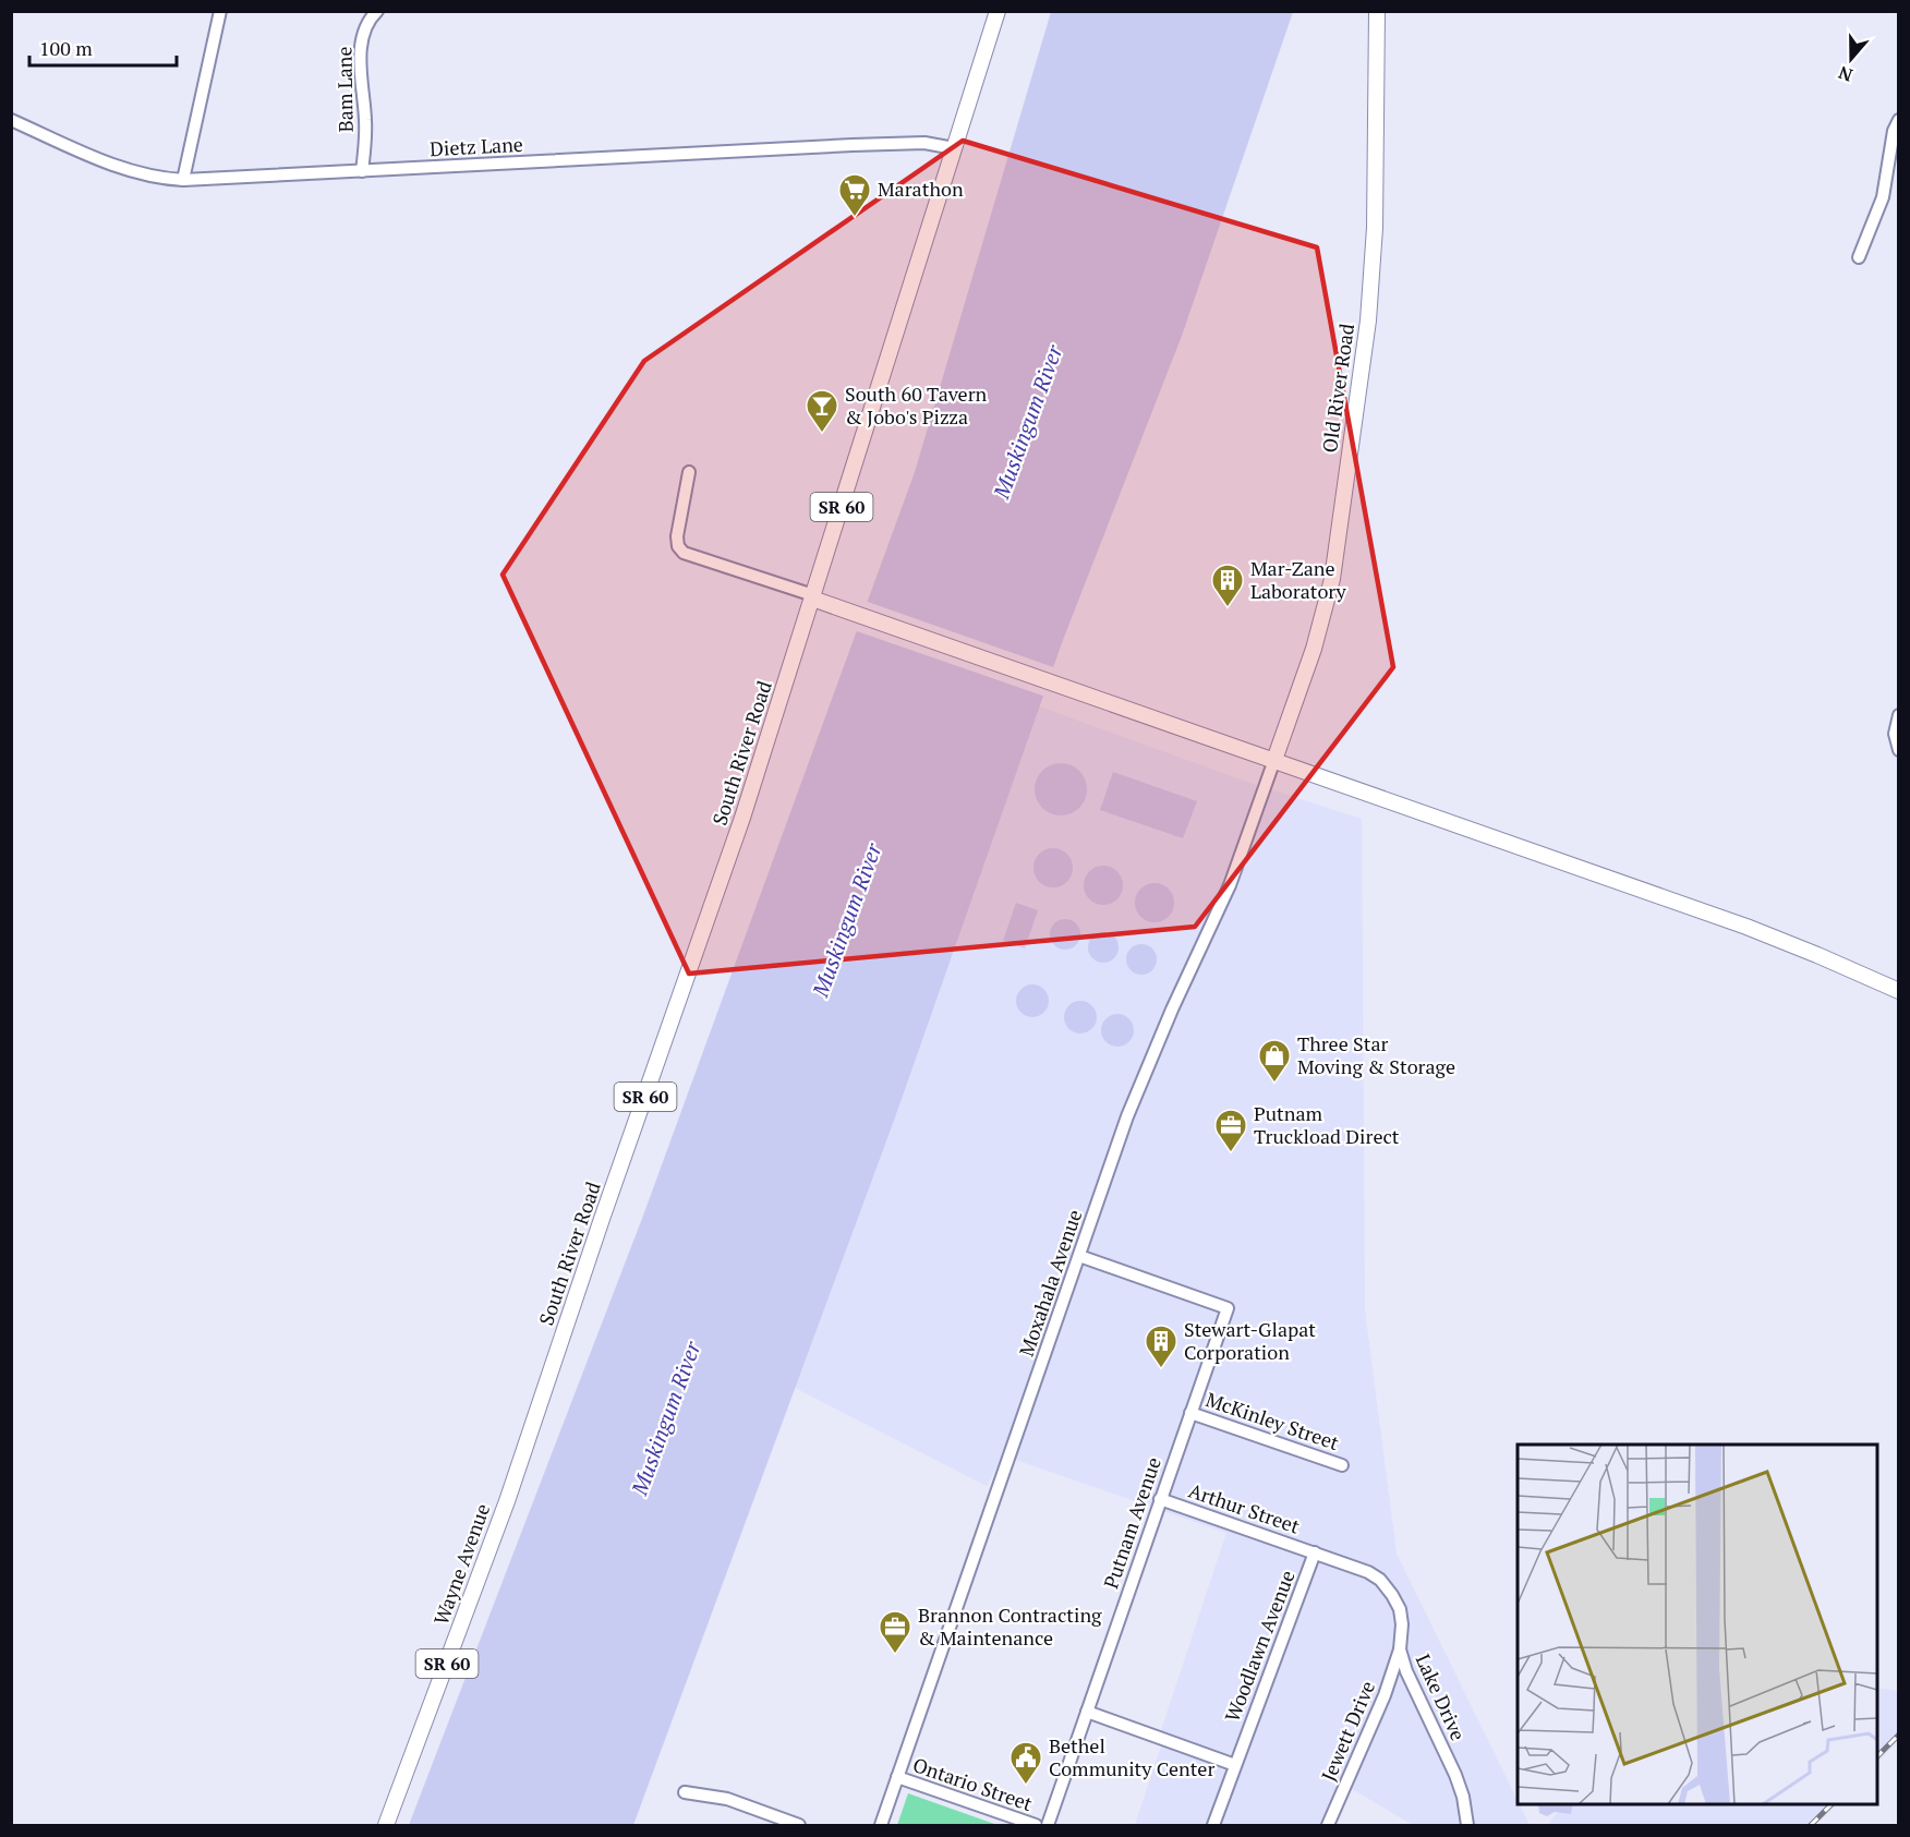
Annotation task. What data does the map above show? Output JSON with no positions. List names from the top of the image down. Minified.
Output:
{"streets":{"main road":["Old River Road","SR 60","South River Road","Wayne Avenue"],"street":["Bam Lane","Dietz Lane","Moxahala Avenue","McKinley Street","Arthur Street","Putnam Avenue","Woodlawn Avenue","Lake Drive","Jewett Drive","Ontario Street"]},"crossings":[["Bam Lane","Dietz Lane"],["Dietz Lane","South River Road"],["Old River Road","Moxahala Avenue"],["South River Road","Wayne Avenue"],["Moxahala Avenue","Putnam Avenue"],["Moxahala Avenue","Ontario Street"],["McKinley Street","Putnam Avenue"],["Arthur Street","Putnam Avenue"],["Arthur Street","Woodlawn Avenue"],["Arthur Street","Lake Drive"],["Woodlawn Avenue","Lake Drive"],["Lake Drive","Jewett Drive"]],"water":["Muskingum River"],"places":{"supermarket":["Marathon"],"bar":["South 60 Tavern & Jobo's Pizza"],"building":["Mar-Zane Laboratory","Stewart-Glapat Corporation"],"shop":["Three Star Moving & Storage"],"office":["Putnam Truckload Direct","Brannon Contracting & Maintenance"],"public building":["Bethel Community Center"]},"scale_bar":"100 m","north":"bottom"}
